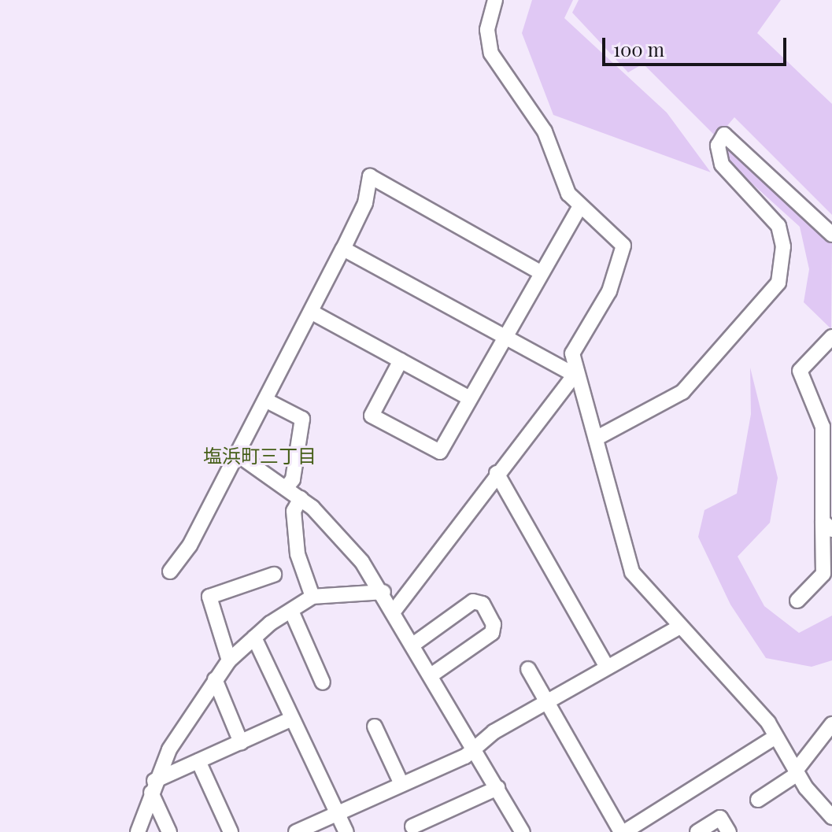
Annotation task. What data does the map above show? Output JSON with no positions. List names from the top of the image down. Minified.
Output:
{"districts":["塩浜町三丁目"],"scale_bar":"100 m"}
